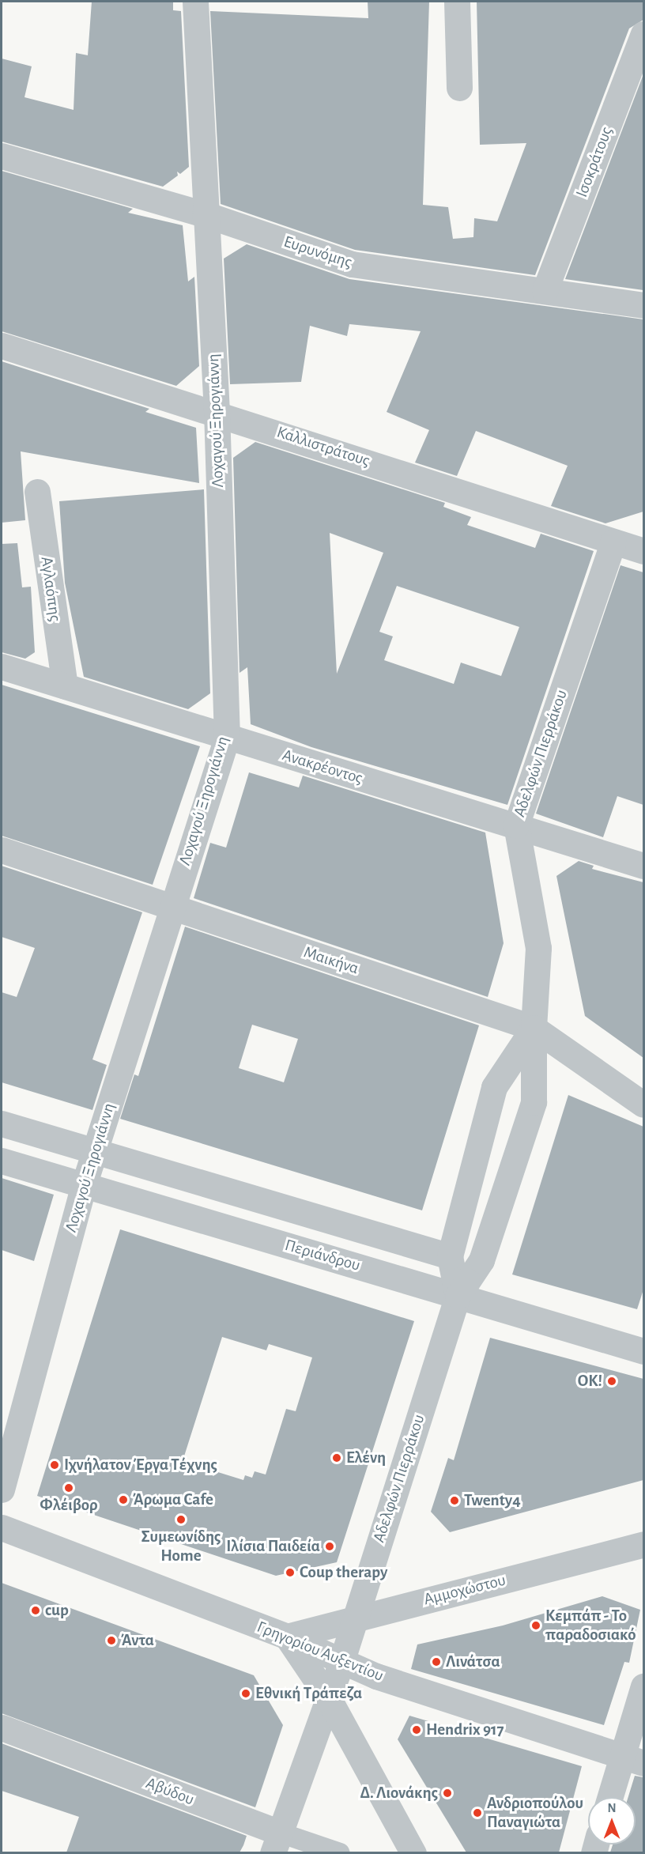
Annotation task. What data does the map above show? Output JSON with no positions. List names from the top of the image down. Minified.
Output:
{"streets":{"street":["Ισοκράτους","Ευρυνόμης","Λοχαγού Ξηρογιάννη","Καλλιστράτους","Αγλαόπης","Αδελφών Πιερράκου","Ανακρέοντος","Μαικήνα","Περιάνδρου","Αμμοχώστου","Γρηγορίου Αυξεντίου","Αβύδου"]},"crossings":[["Ισοκράτους","Ευρυνόμης"],["Ευρυνόμης","Λοχαγού Ξηρογιάννη"],["Λοχαγού Ξηρογιάννη","Καλλιστράτους"],["Λοχαγού Ξηρογιάννη","Ανακρέοντος"],["Λοχαγού Ξηρογιάννη","Μαικήνα"],["Λοχαγού Ξηρογιάννη","Περιάνδρου"],["Καλλιστράτους","Αδελφών Πιερράκου"],["Αγλαόπης","Ανακρέοντος"],["Αδελφών Πιερράκου","Ανακρέοντος"],["Αδελφών Πιερράκου","Μαικήνα"],["Αδελφών Πιερράκου","Περιάνδρου"],["Αδελφών Πιερράκου","Αμμοχώστου"],["Αδελφών Πιερράκου","Γρηγορίου Αυξεντίου"],["Αδελφών Πιερράκου","Αβύδου"],["Αμμοχώστου","Γρηγορίου Αυξεντίου"]],"places":["ΟΚ!","Ελένη","Ιχνήλατον Έργα Τέχνης","Φλέιβορ","Άρωμα Cafe","Twenty4","Συμεωνίδης Home","Ιλίσια Παιδεία","Coup therapy","cup","Κεμπάπ - Το παραδοσιακό","Άντα","Λινάτσα","Εθνική Τράπεζα","Hendrix 917","Δ. Λιονάκης","Ανδριοπούλου Παναγιώτα"],"north":"top"}
